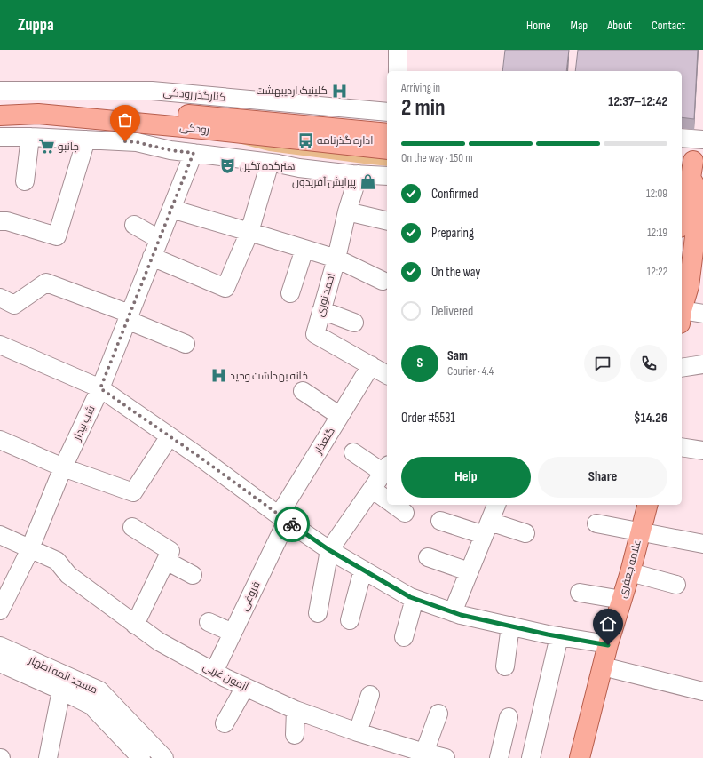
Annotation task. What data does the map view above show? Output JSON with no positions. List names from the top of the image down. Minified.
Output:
{"streets":{"main road":["رودکی","علامه جعفری"],"street":["کنارگذر رودکی","احمد نوری","شب بیدار","گلعذار","فروغی","مسجد ائمه اطهار","آزمون غربی"]},"crossings":[["احمد نوری","گلعذار"],["شب بیدار","آزمون غربی"],["گلعذار","فروغی"],["فروغی","آزمون غربی"]],"places":{"hospital":["کلینیک اردیبهشت","خانه بهداشت وحید"],"bus stop":["اداره گذرنامه"],"supermarket":["جانبو"],"theatre":["هنرکده تکین"],"shop":["پیرایش آفریدون"]},"page":{"header":"Zuppa","nav":["Home","Map","About","Contact"],"heading":["2 min","Arriving in","12:37–12:42"],"panel":["Sam","Courier · 4.4","Order #5531","$14.26"],"bar":"On the way · 150 m","list":[["Confirmed","12:09"],["Preparing","12:19"],["On the way","12:22"],"Delivered"],"round":"S","buttons":["Help","Share"]}}
